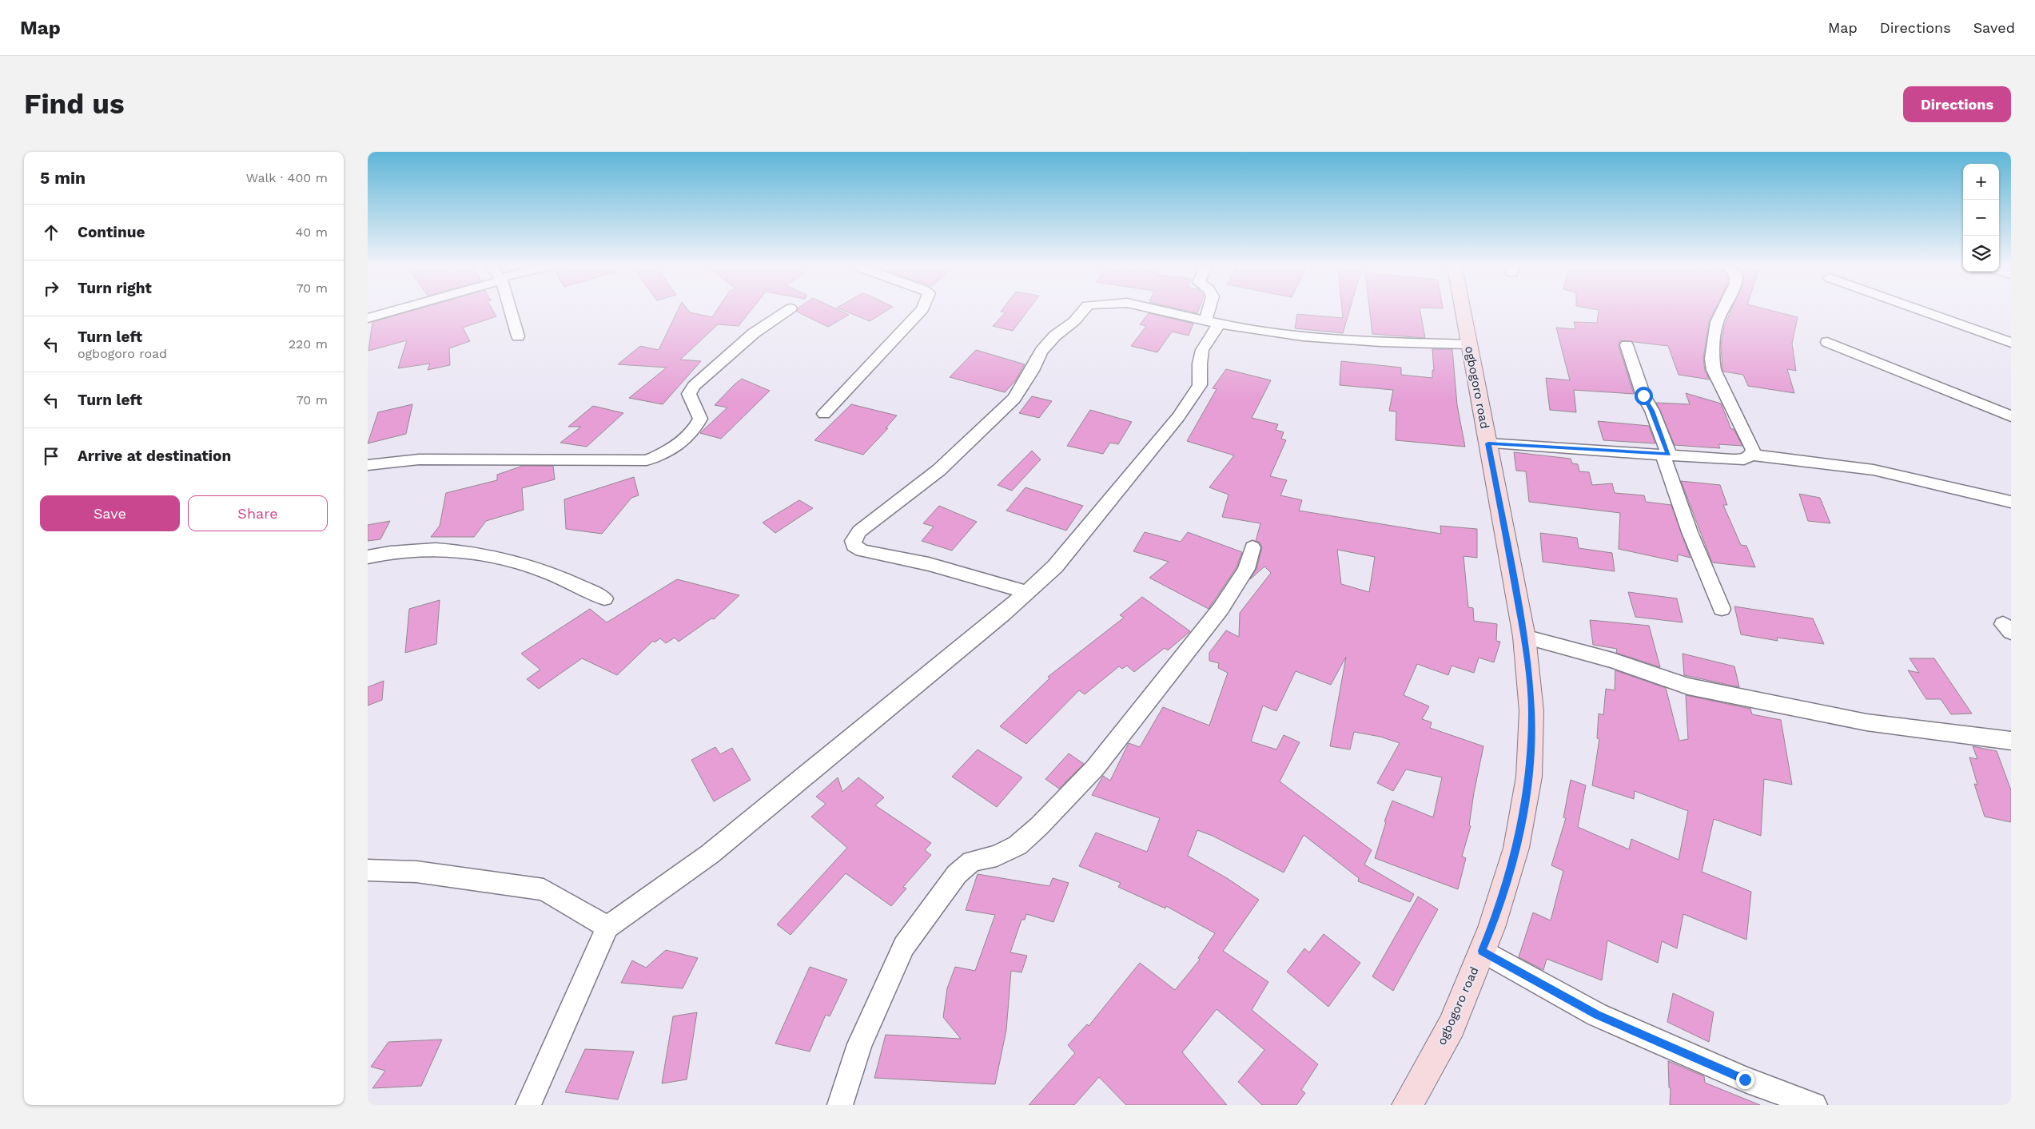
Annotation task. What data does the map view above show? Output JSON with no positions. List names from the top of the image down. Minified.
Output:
{"streets":{"street":["ogbogoro road"]},"page":{"header":"Map","nav":["Map","Directions","Saved"],"buttons":["Directions",["Save","Share"]],"title":"Find us","heading":["5 min","Walk · 400 m"],"map_buttons":["+","−"],"list":[["Continue","40 m"],["Turn right","70 m"],["Turn left","ogbogoro road","220 m"],["Turn left","70 m"],"Arrive at destination"]}}
